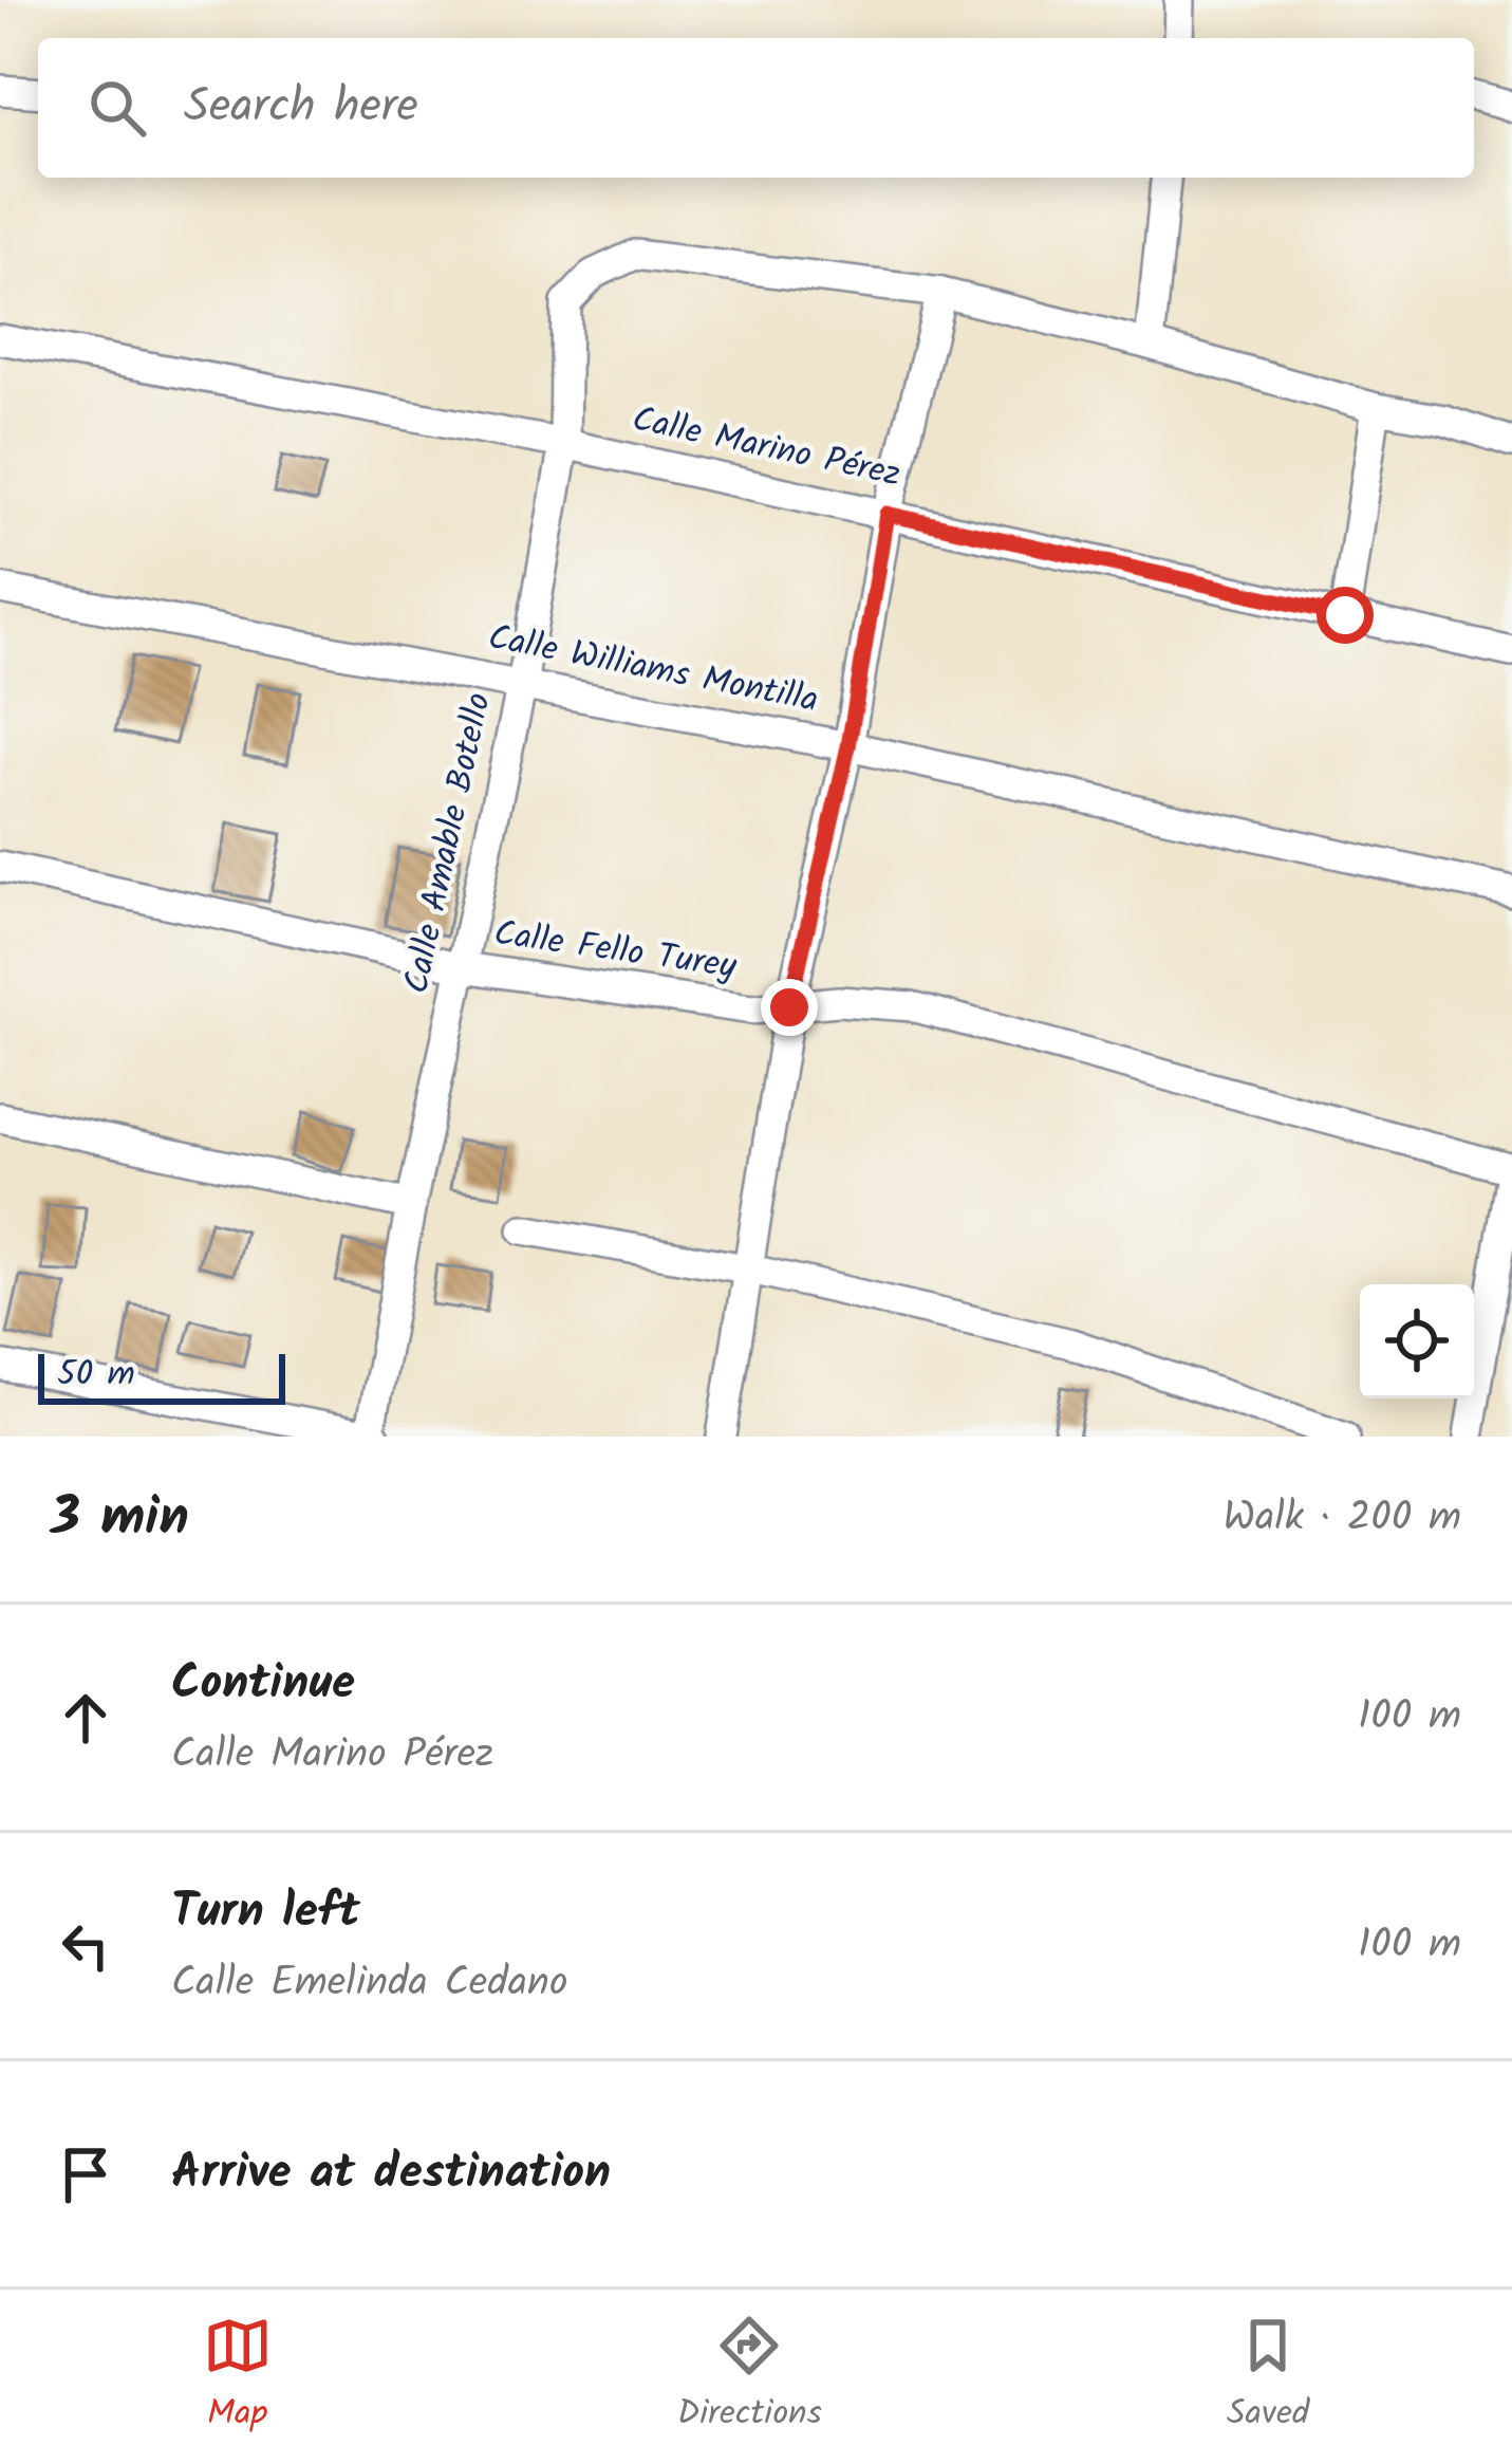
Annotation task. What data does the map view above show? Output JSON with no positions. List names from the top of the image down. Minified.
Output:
{"streets":{"street":["Calle Marino Pérez","Calle Williams Montilla","Calle Amable Botello","Calle Fello Turey"]},"crossings":[["Calle Marino Pérez","Calle Amable Botello"],["Calle Williams Montilla","Calle Amable Botello"],["Calle Amable Botello","Calle Fello Turey"]],"scale_bar":"50 m","page":{"search":"Search here","scale":"50 m","heading":["3 min","Walk · 200 m"],"list":[["Continue","Calle Marino Pérez","100 m"],["Turn left","Calle Emelinda Cedano","100 m"],"Arrive at destination"],"nav":["Map","Directions","Saved"]}}
